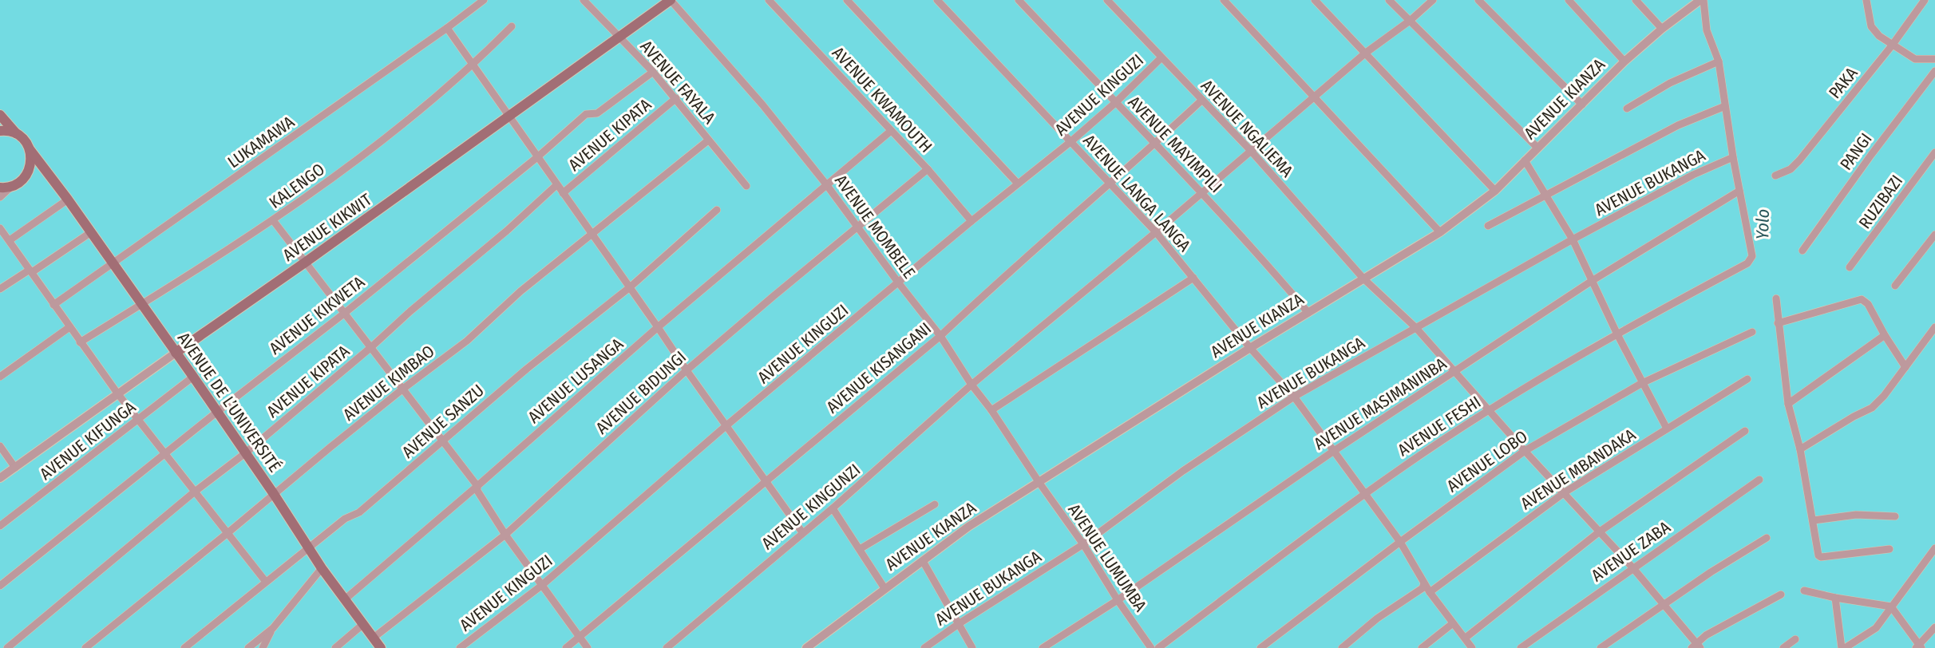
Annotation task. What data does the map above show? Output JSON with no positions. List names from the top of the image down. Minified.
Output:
{"streets":{"main road":["AVENUE KIKWIT","AVENUE DE L’UNIVERSITÉ"],"street":["AVENUE FAYALA","PAKA","AVENUE KINGUZI","AVENUE KIANZA","AVENUE KWAMOUTH","AVENUE NGALIEMA","AVENUE KIPATA","LUKAMAWA","AVENUE MAYIMPILI","PANGI","AVENUE BUKANGA","KALENGO","AVENUE LANGA LANGA","RUZIBAZI","AVENUE MOMBELE","AVENUE KIKWETA","AVENUE KISANGANI","AVENUE LUSANGA","AVENUE KIMBAO","AVENUE BIDUNGI","AVENUE MASIMANINBA","AVENUE SANZU","AVENUE FESHI","AVENUE KIFUNGA","AVENUE LOBO","AVENUE MBANDAKA","AVENUE KINGUNZI","AVENUE ZABA","AVENUE LUMUMBA"]},"crossings":[["AVENUE FAYALA","AVENUE KIPATA"],["AVENUE FAYALA","AVENUE KIKWIT"],["AVENUE FAYALA","AVENUE KIKWETA"],["AVENUE FAYALA","AVENUE KIMBAO"],["AVENUE KINGUZI","AVENUE KWAMOUTH"],["AVENUE KINGUZI","AVENUE NGALIEMA"],["AVENUE KINGUZI","AVENUE MAYIMPILI"],["AVENUE KINGUZI","AVENUE LANGA LANGA"],["AVENUE KINGUZI","AVENUE MOMBELE"],["AVENUE KIANZA","AVENUE NGALIEMA"],["AVENUE KIANZA","AVENUE MAYIMPILI"],["AVENUE KIANZA","AVENUE LANGA LANGA"],["AVENUE KIANZA","AVENUE MOMBELE"],["AVENUE KIANZA","AVENUE LUMUMBA"],["AVENUE KWAMOUTH","AVENUE LUSANGA"],["AVENUE KWAMOUTH","AVENUE BIDUNGI"],["AVENUE NGALIEMA","AVENUE BUKANGA"],["AVENUE NGALIEMA","AVENUE KISANGANI"],["AVENUE NGALIEMA","AVENUE MASIMANINBA"],["AVENUE NGALIEMA","AVENUE FESHI"],["AVENUE NGALIEMA","AVENUE LOBO"],["AVENUE NGALIEMA","AVENUE MBANDAKA"],["AVENUE NGALIEMA","AVENUE KINGUNZI"],["AVENUE NGALIEMA","AVENUE ZABA"],["AVENUE KIPATA","AVENUE DE L’UNIVERSITÉ"],["LUKAMAWA","AVENUE DE L’UNIVERSITÉ"],["AVENUE MAYIMPILI","AVENUE KISANGANI"],["AVENUE MAYIMPILI","AVENUE KINGUNZI"],["AVENUE BUKANGA","AVENUE LANGA LANGA"],["AVENUE BUKANGA","AVENUE LUMUMBA"],["KALENGO","AVENUE DE L’UNIVERSITÉ"],["AVENUE LANGA LANGA","AVENUE KISANGANI"],["AVENUE LANGA LANGA","AVENUE MASIMANINBA"],["AVENUE LANGA LANGA","AVENUE FESHI"],["AVENUE LANGA LANGA","AVENUE LOBO"],["AVENUE LANGA LANGA","AVENUE MBANDAKA"],["AVENUE LANGA LANGA","AVENUE KINGUNZI"],["AVENUE MOMBELE","AVENUE KIKWIT"],["AVENUE MOMBELE","AVENUE KISANGANI"],["AVENUE MOMBELE","AVENUE LUSANGA"],["AVENUE MOMBELE","AVENUE BIDUNGI"],["AVENUE MOMBELE","AVENUE KINGUNZI"],["AVENUE MOMBELE","AVENUE LUMUMBA"],["AVENUE KIKWIT","AVENUE DE L’UNIVERSITÉ"],["AVENUE KIKWETA","AVENUE DE L’UNIVERSITÉ"],["AVENUE LUSANGA","AVENUE DE L’UNIVERSITÉ"],["AVENUE KIMBAO","AVENUE DE L’UNIVERSITÉ"],["AVENUE BIDUNGI","AVENUE DE L’UNIVERSITÉ"],["AVENUE DE L’UNIVERSITÉ","AVENUE SANZU"],["AVENUE DE L’UNIVERSITÉ","AVENUE KIFUNGA"],["AVENUE MASIMANINBA","AVENUE FESHI"],["AVENUE MASIMANINBA","AVENUE LUMUMBA"]],"water":["Yolo"]}
